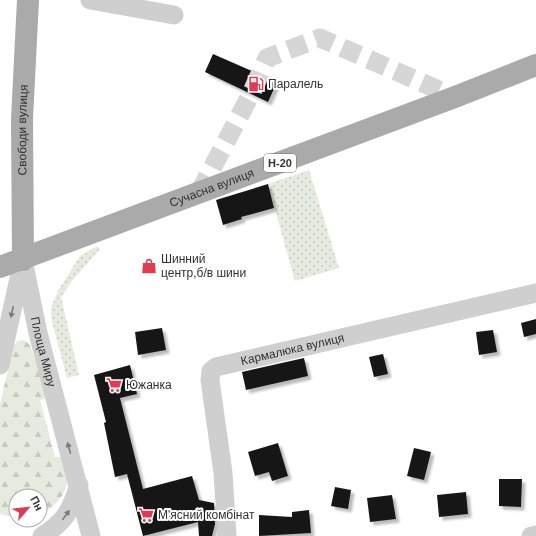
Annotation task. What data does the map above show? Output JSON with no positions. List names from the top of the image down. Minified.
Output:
{"streets":{"main road":["Свободи вулиця","Н-20","Сучасна вулиця"],"street":["Кармалюка вулиця","Площа Миру"]},"crossings":[["Свободи вулиця","Н-20"],["Свободи вулиця","Сучасна вулиця"],["Свободи вулиця","Площа Миру"],["Н-20","Сучасна вулиця"],["Н-20","Площа Миру"],["Сучасна вулиця","Площа Миру"]],"places":{"fuel station":["Паралель"],"shop":["Шинний центр,б/в шини"],"supermarket":["Южанка","М'ясний комбінат"]},"north":"top right"}
